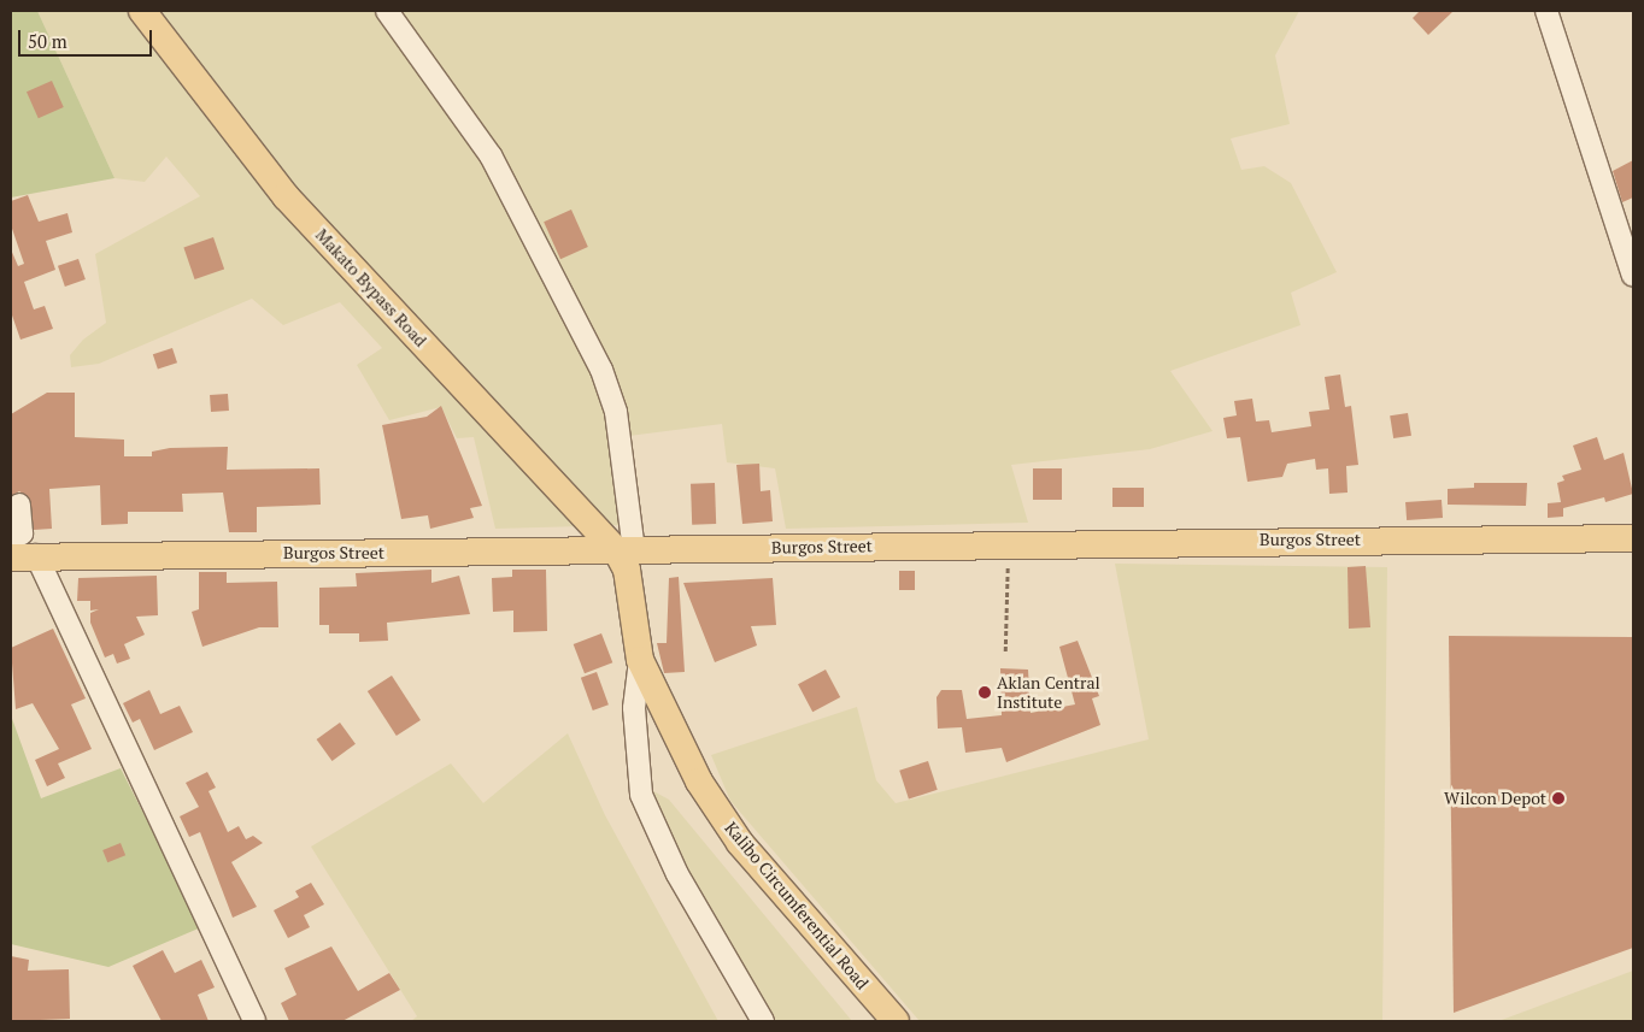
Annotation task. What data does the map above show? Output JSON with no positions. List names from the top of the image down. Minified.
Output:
{"streets":{"main road":["Makato Bypass Road","Burgos Street","Kalibo Circumferential Road"]},"crossings":[["Makato Bypass Road","Burgos Street"],["Makato Bypass Road","Kalibo Circumferential Road"],["Burgos Street","Kalibo Circumferential Road"]],"places":["Aklan Central Institute","Wilcon Depot"],"scale_bar":"50 m"}
